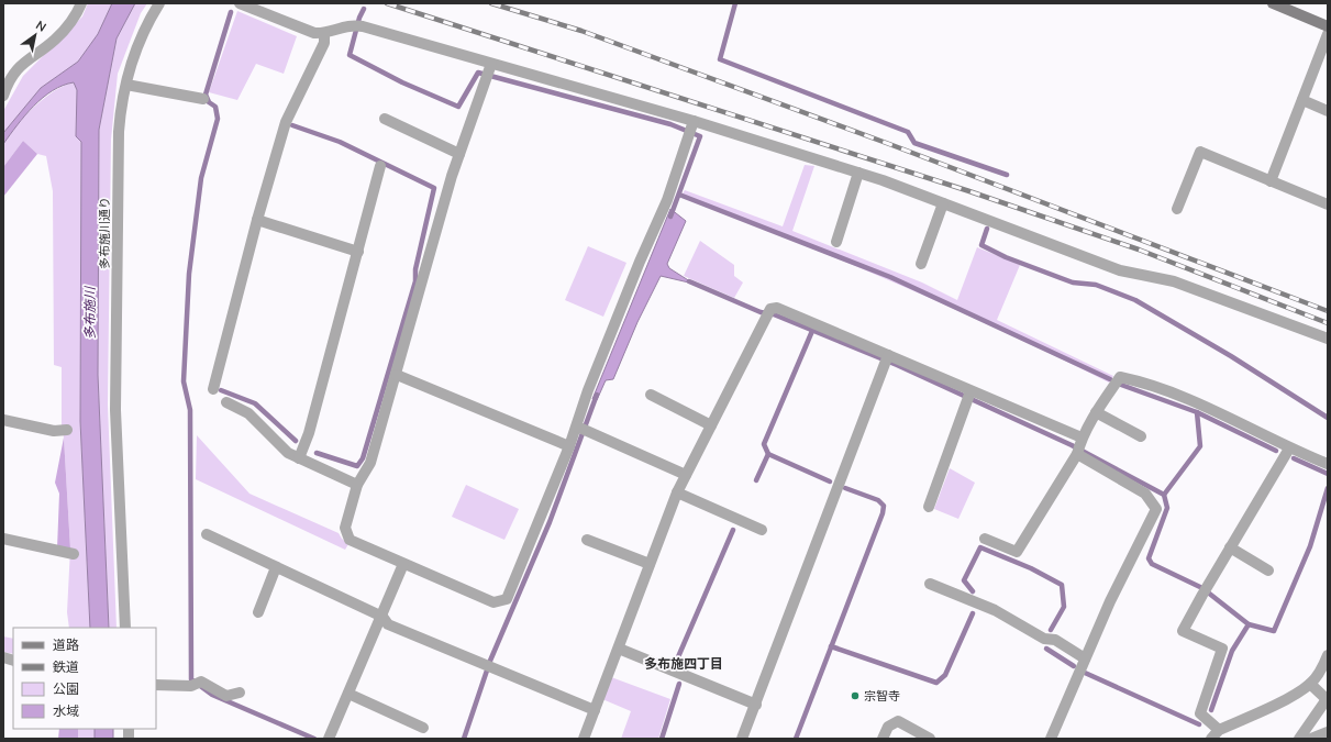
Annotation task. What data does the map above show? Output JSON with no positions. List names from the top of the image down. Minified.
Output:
{"streets":{"street":["多布施川通り"]},"districts":["多布施四丁目"],"water":["多布施川"],"places":["宗智寺"],"legend":["道路","鉄道","公園","水域"],"north":"top right"}
